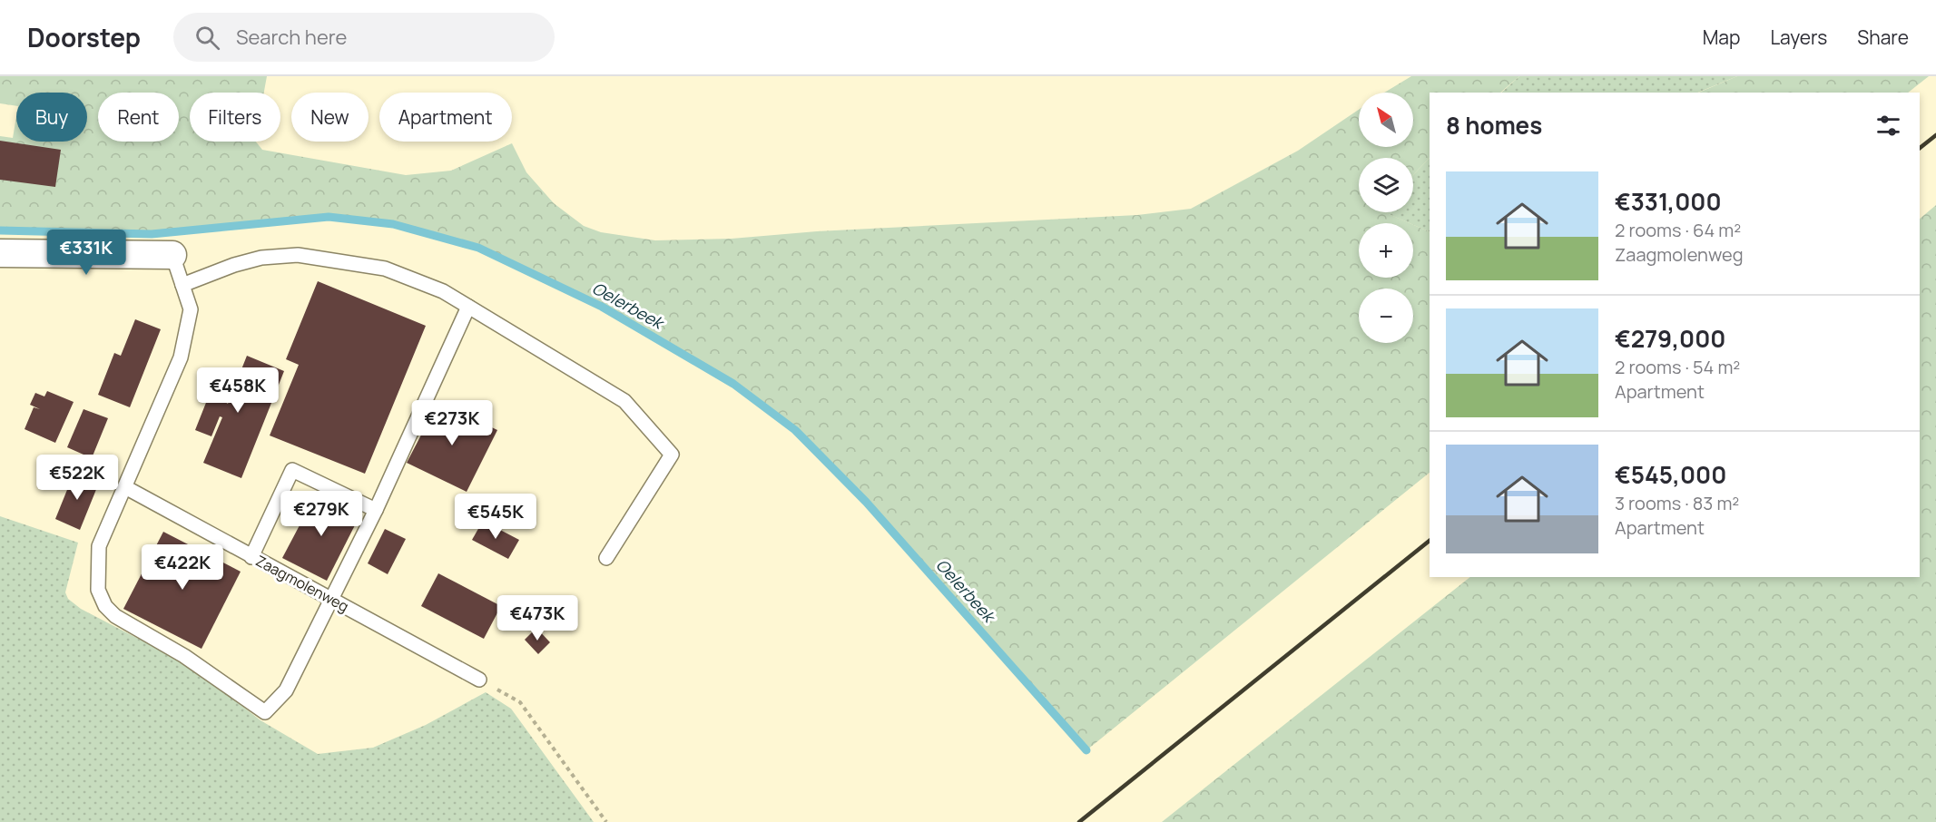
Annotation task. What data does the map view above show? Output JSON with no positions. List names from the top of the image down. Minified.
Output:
{"streets":{"lane":["Zaagmolenweg"]},"water":["Oelerbeek"],"north":"top left","page":{"header":"Doorstep","search":"Search here","nav":["Map","Layers","Share"],"map_buttons":["+","−"],"chip":["Buy","Rent","Filters","New","Apartment"],"heading":"8 homes","list":[{"name":"€331,000","note":"2 rooms · 64 m² · Zaagmolenweg"},{"name":"€279,000","note":"2 rooms · 54 m² · Apartment"},{"name":"€545,000","note":"3 rooms · 83 m² · Apartment"}],"price":["€331K","€458K","€273K","€522K","€279K","€545K","€422K","€473K"]}}
